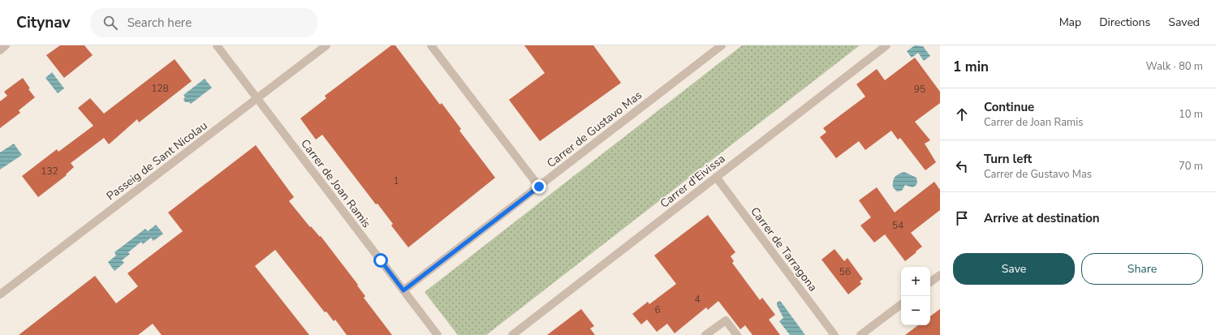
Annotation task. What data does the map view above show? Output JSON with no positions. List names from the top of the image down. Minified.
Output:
{"streets":{"street":["Carrer de Gustavo Mas","Passeig de Sant Nicolau","Carrer d'Eivissa","Carrer de Joan Ramis","Carrer de Tarragona"]},"crossings":[["Carrer de Gustavo Mas","Carrer de Joan Ramis"],["Passeig de Sant Nicolau","Carrer de Joan Ramis"],["Carrer d'Eivissa","Carrer de Tarragona"]],"house_numbers":["128","95","132","1","54","56","4","6"],"page":{"header":"Citynav","search":"Search here","nav":["Map","Directions","Saved"],"heading":["1 min","Walk · 80 m"],"list":[["Continue","Carrer de Joan Ramis","10 m"],["Turn left","Carrer de Gustavo Mas","70 m"],"Arrive at destination"],"buttons":["Save","Share"],"map_buttons":["+","−"]}}
